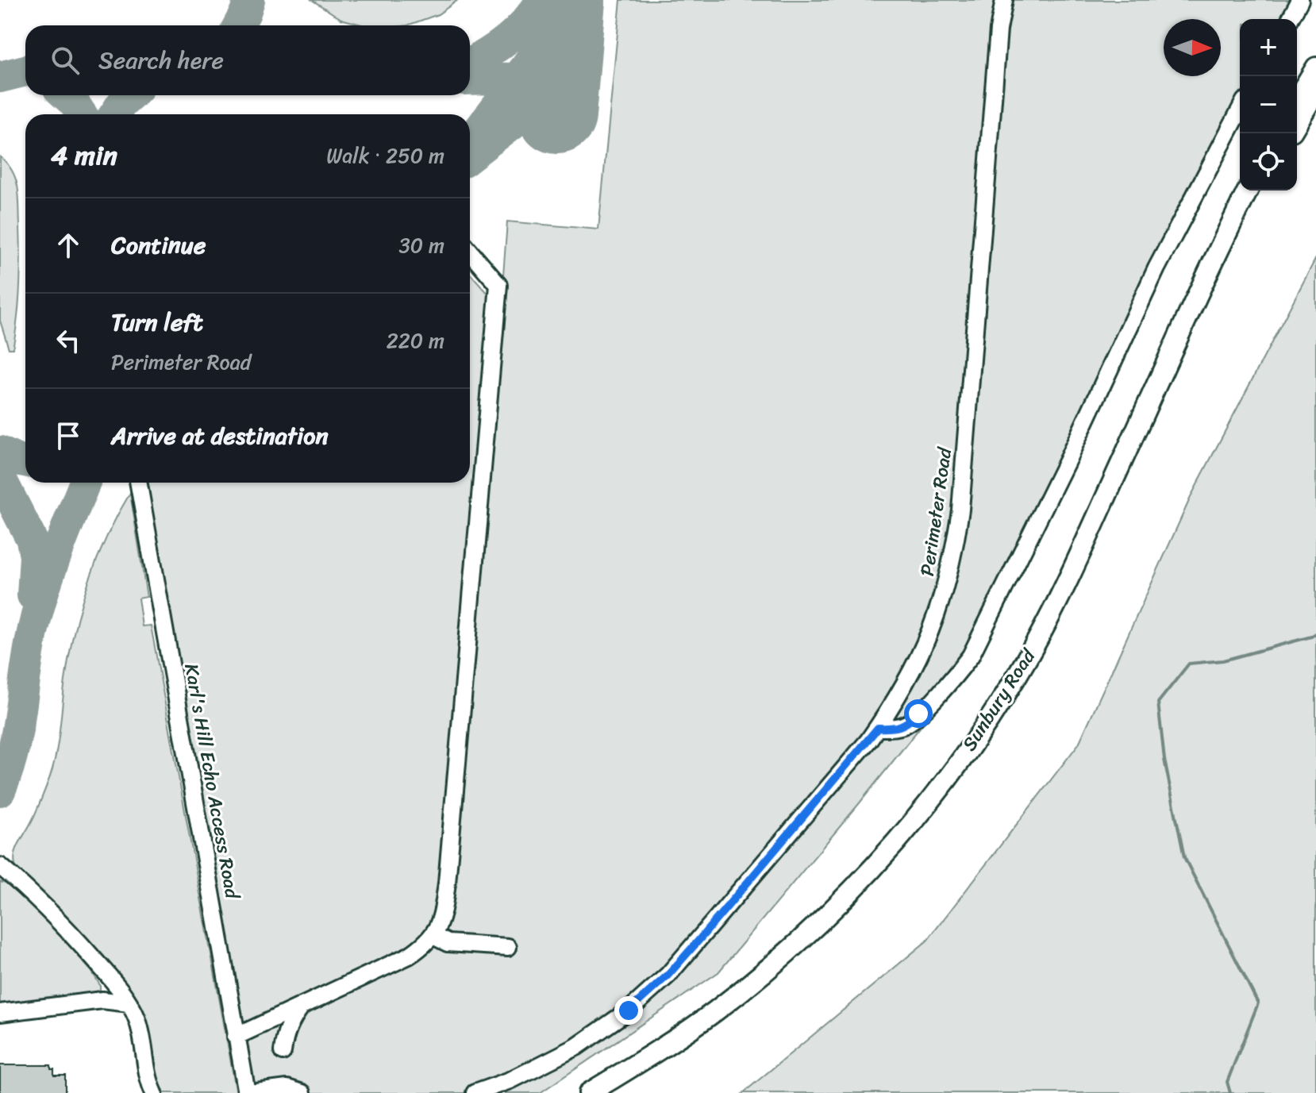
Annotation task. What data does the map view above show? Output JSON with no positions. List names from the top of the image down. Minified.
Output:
{"streets":{"main road":["Sunbury Road"],"lane":["Perimeter Road","Karl's Hill Echo Access Road"]},"north":"right","page":{"map_buttons":["+","−"],"search":"Search here","heading":["4 min","Walk · 250 m"],"list":[["Continue","30 m"],["Turn left","Perimeter Road","220 m"],"Arrive at destination"]}}
